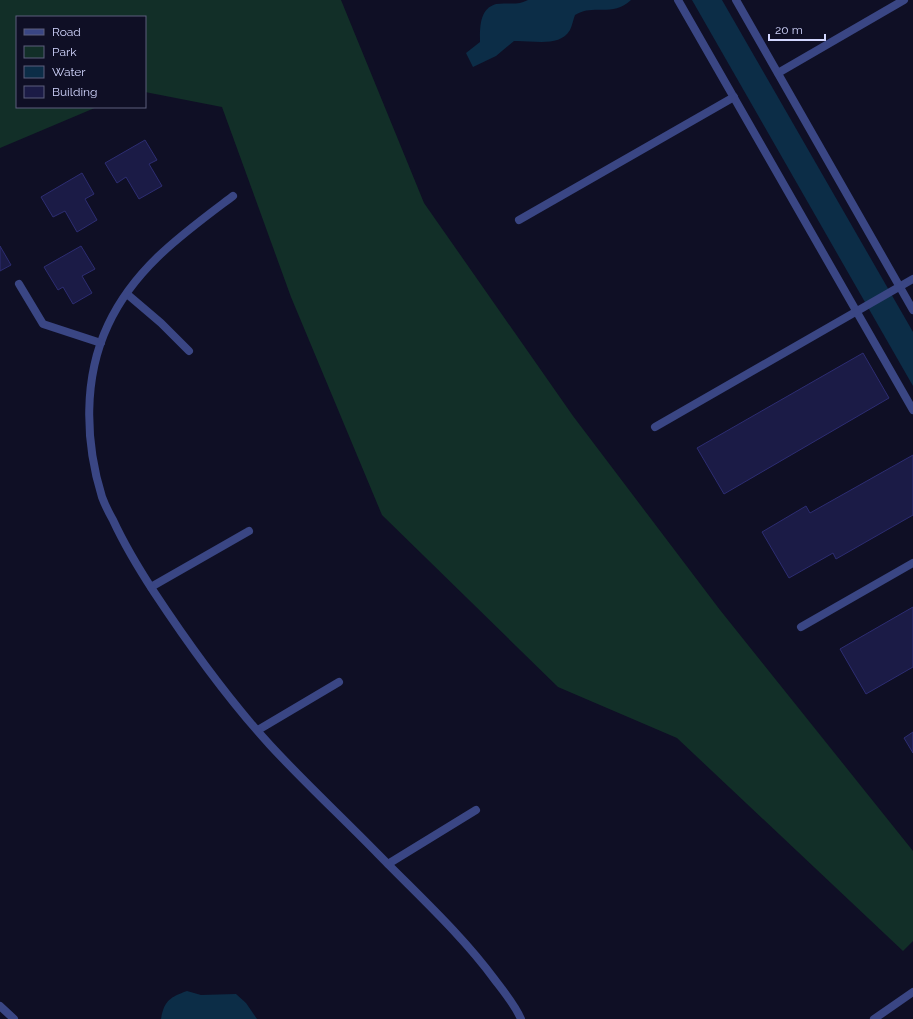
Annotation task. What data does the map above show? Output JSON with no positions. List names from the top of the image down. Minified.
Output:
{"legend":["Road","Park","Water","Building"],"scale_bar":"20 m"}
